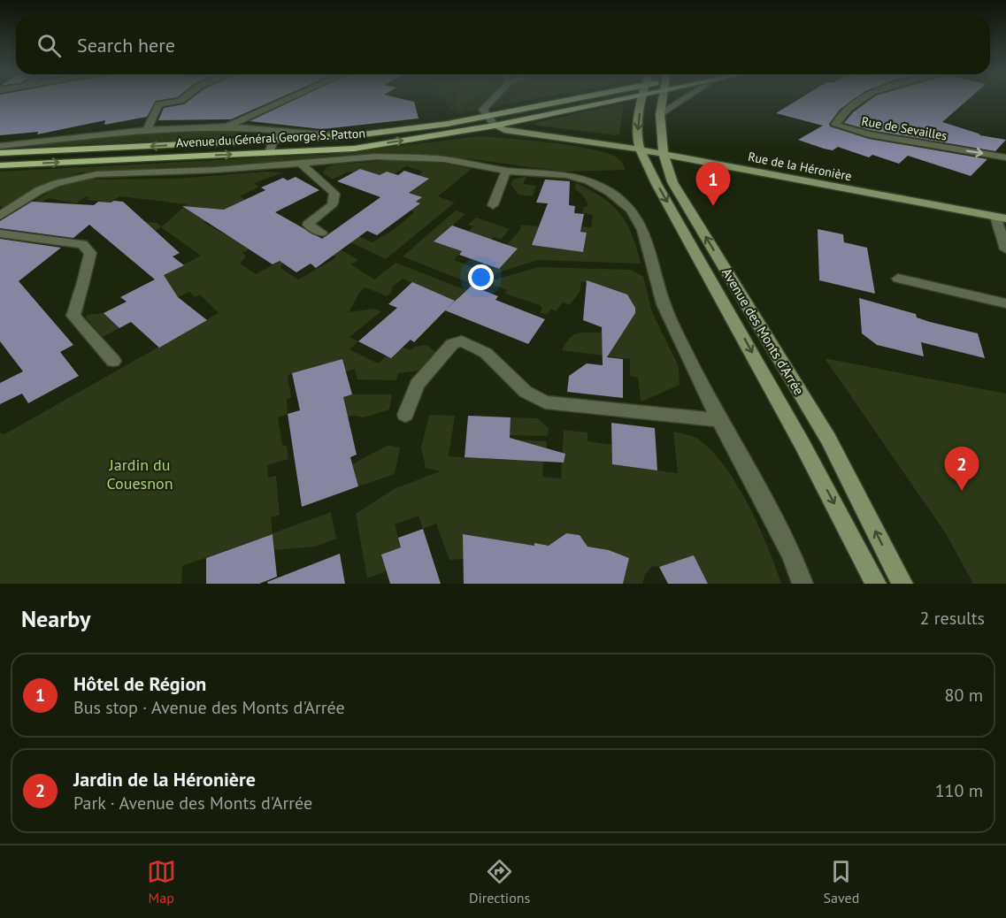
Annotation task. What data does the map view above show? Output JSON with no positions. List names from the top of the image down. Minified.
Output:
{"streets":{"main road":["Avenue du Général George S. Patton"],"street":["Rue de Sevailles","Rue de la Héronière","Avenue des Monts d'Arrée"]},"crossings":[["Avenue du Général George S. Patton","Rue de la Héronière"],["Rue de la Héronière","Avenue des Monts d'Arrée"]],"parks":["Jardin du Couesnon"],"page":{"search":"Search here","pins":["1","2"],"heading":["Nearby","2 results"],"list":[{"mark":"1","name":"Hôtel de Région","note":"Bus stop · Avenue des Monts d'Arrée","value":"80 m"},{"mark":"2","name":"Jardin de la Héronière","note":"Park · Avenue des Monts d'Arrée","value":"110 m"}],"nav":["Map","Directions","Saved"]}}
